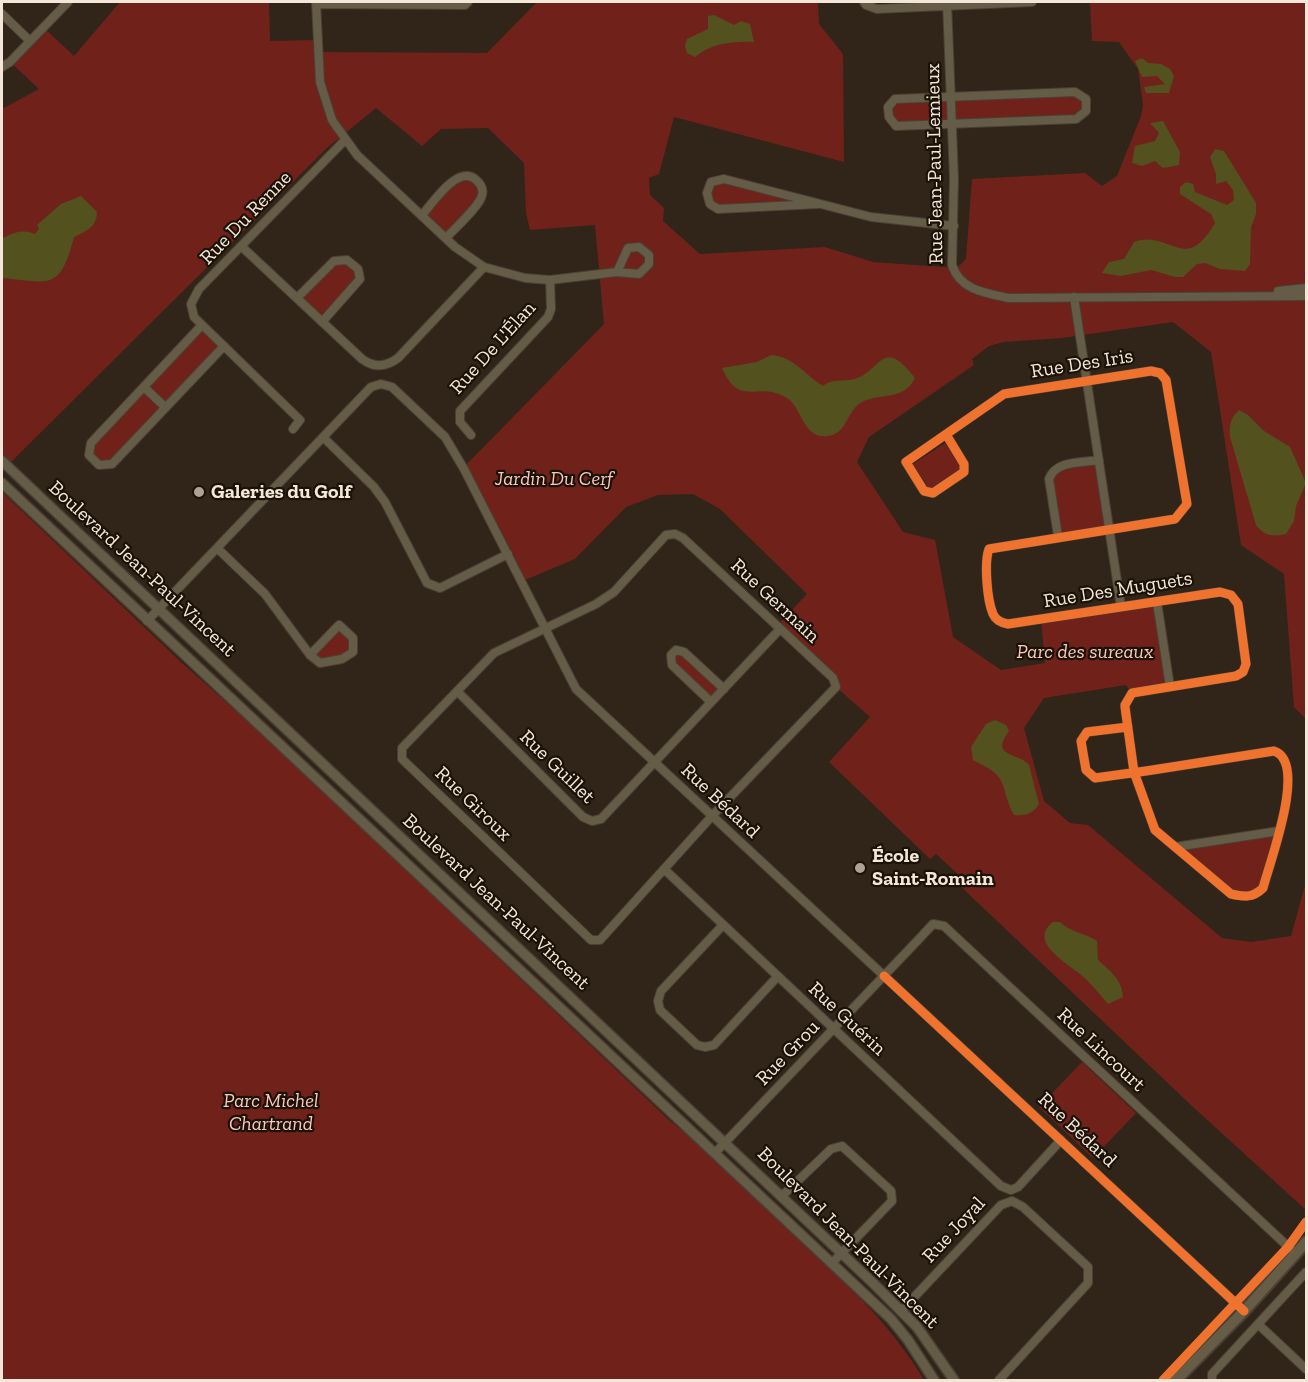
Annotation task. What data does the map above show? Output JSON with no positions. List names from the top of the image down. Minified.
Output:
{"streets":{"street":["Rue Jean-Paul-Lemieux","Rue Du Renne","Rue De L'Élan","Rue Des Iris","Boulevard Jean-Paul-Vincent","Rue Des Muguets","Rue Germain","Rue Guillet","Rue Bédard","Rue Giroux","Rue Guérin","Rue Lincourt","Rue Grou","Rue Joyal"]},"crossings":[["Rue Des Iris","Rue Des Muguets"],["Boulevard Jean-Paul-Vincent","Rue Grou"],["Boulevard Jean-Paul-Vincent","Rue Joyal"],["Rue Germain","Rue Guillet"],["Rue Germain","Rue Bédard"],["Rue Germain","Rue Giroux"],["Rue Guillet","Rue Bédard"],["Rue Guillet","Rue Giroux"],["Rue Bédard","Rue Giroux"],["Rue Bédard","Rue Guérin"],["Rue Bédard","Rue Lincourt"],["Rue Bédard","Rue Grou"],["Rue Giroux","Rue Guérin"],["Rue Guérin","Rue Grou"],["Rue Lincourt","Rue Grou"]],"parks":["Jardin Du Cerf","Parc des sureaux","Parc Michel Chartrand"],"places":["Galeries du Golf","École Saint-Romain"]}
